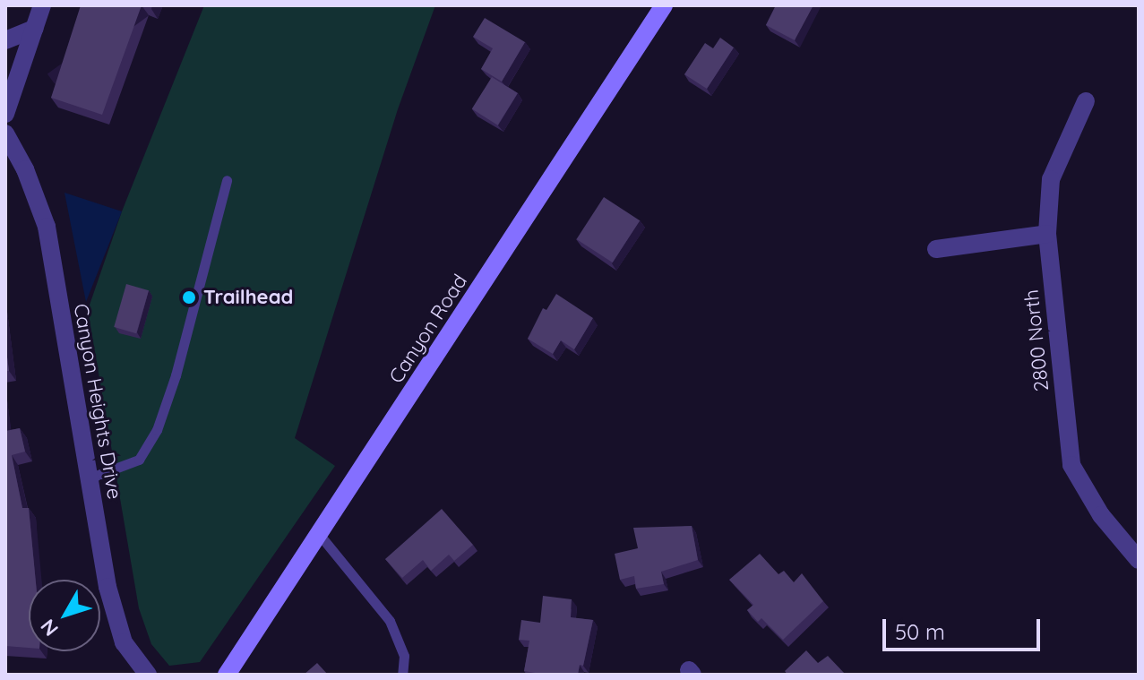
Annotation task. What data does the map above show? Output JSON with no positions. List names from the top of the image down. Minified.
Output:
{"streets":{"main road":["Canyon Road"],"street":["2800 North","Canyon Heights Drive"]},"places":["Trailhead"],"scale_bar":"50 m","north":"bottom left"}
